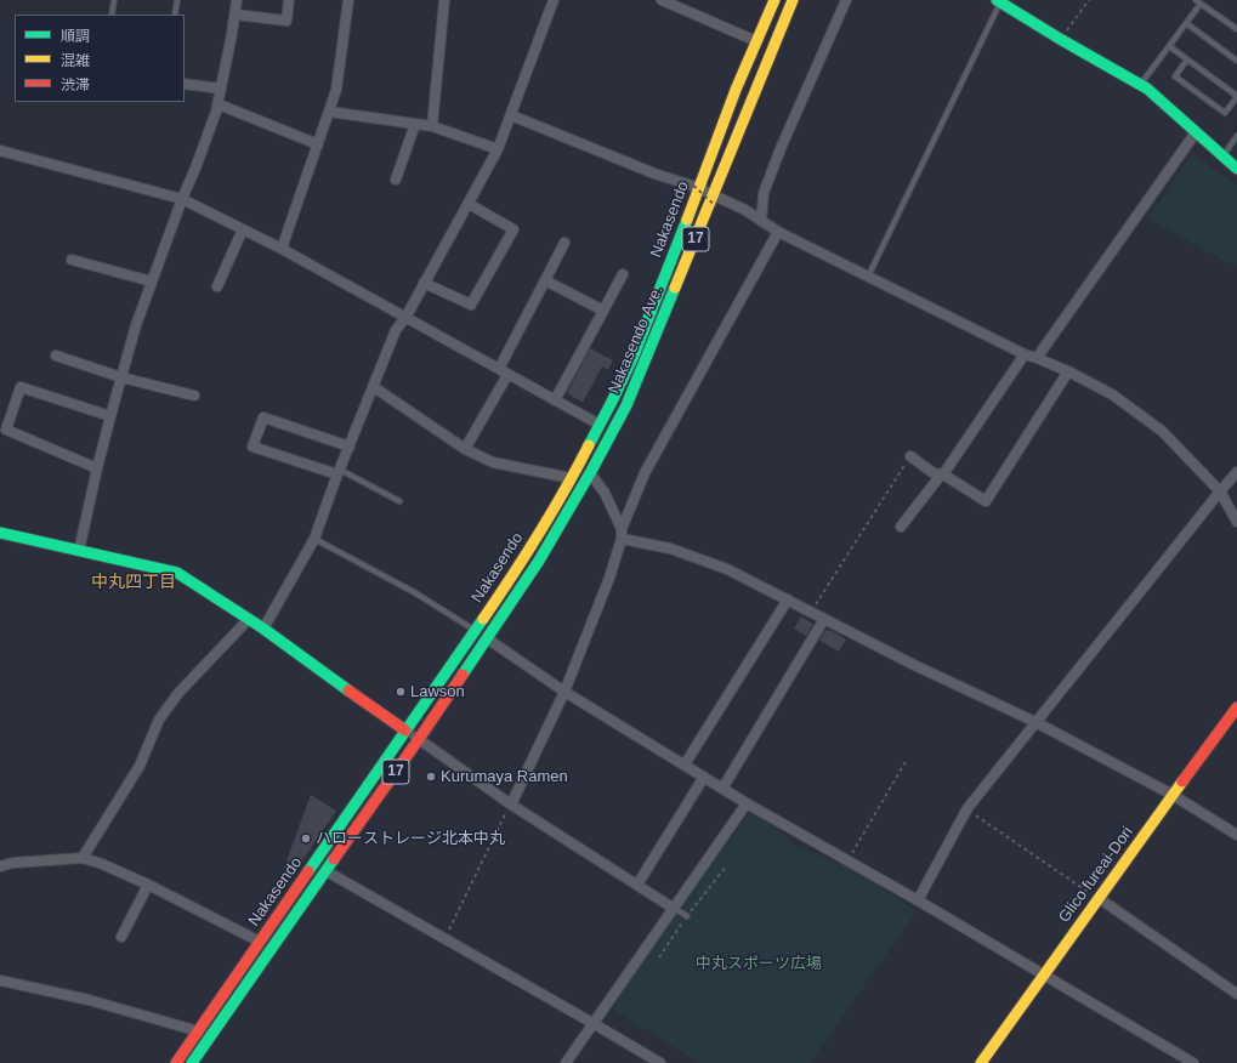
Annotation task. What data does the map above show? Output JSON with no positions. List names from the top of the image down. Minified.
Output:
{"streets":{"main road":["Nakasendo","17","Nakasendo Ave.","Glico fureai-Dori"]},"crossings":[["Nakasendo","17"],["Nakasendo","Nakasendo Ave."]],"districts":["中丸四丁目"],"parks":["中丸スポーツ広場"],"places":["Lawson","Kurumaya Ramen","ハローストレージ北本中丸"],"legend":["順調","混雑","渋滞"]}
